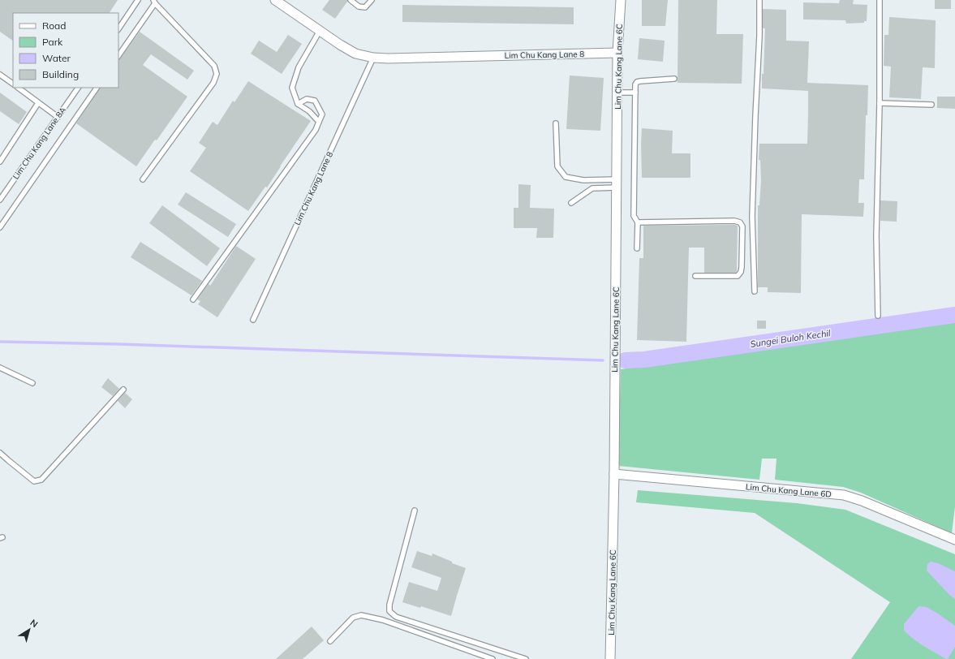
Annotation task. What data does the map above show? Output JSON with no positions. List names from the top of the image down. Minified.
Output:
{"streets":{"street":["Lim Chu Kang Lane 8","Lim Chu Kang Lane 6C","Lim Chu Kang Lane 6D"],"lane":["Lim Chu Kang Lane 8A"]},"crossings":[["Lim Chu Kang Lane 8","Lim Chu Kang Lane 6C"],["Lim Chu Kang Lane 6C","Lim Chu Kang Lane 6D"]],"water":["Sungei Buloh Kechil"],"legend":["Road","Park","Water","Building"],"north":"top right"}
